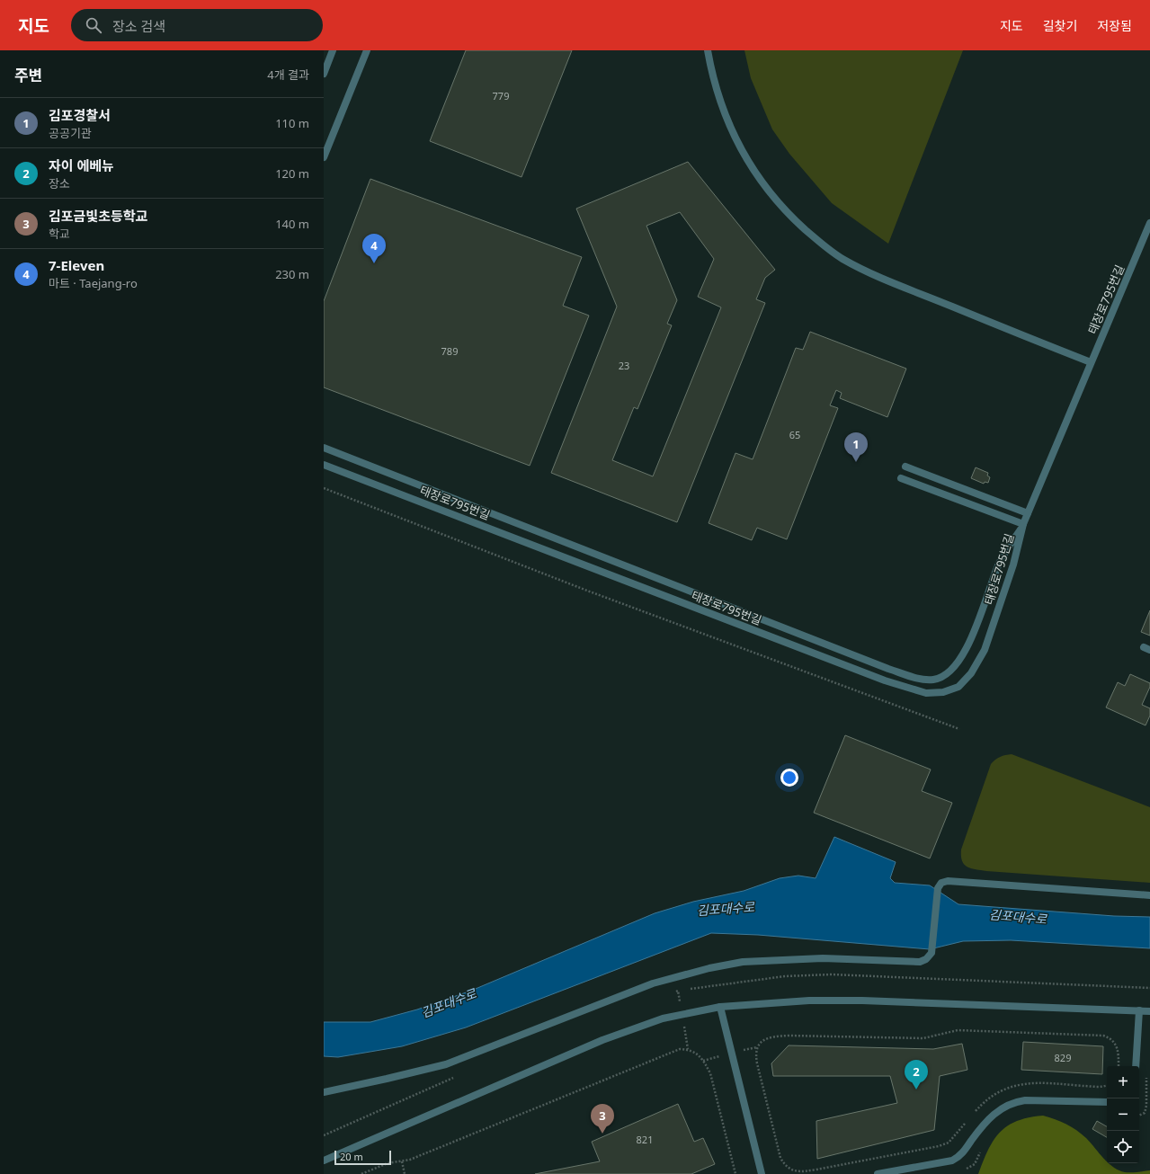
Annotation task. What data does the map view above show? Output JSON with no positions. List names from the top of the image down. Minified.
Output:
{"streets":{"street":["태장로795번길"]},"water":["김포대수로"],"house_numbers":["779","789","23","65","829","821"],"scale_bar":"20 m","page":{"header":"지도","search":"장소 검색","nav":["지도","길찾기","저장됨"],"heading":["주변","4개 결과"],"list":[{"mark":"1","name":"김포경찰서","note":"공공기관","value":"110 m"},{"mark":"2","name":"자이 에베뉴","note":"장소","value":"120 m"},{"mark":"3","name":"김포금빛초등학교","note":"학교","value":"140 m"},{"mark":"4","name":"7-Eleven","note":"마트 · Taejang-ro","value":"230 m"}],"pins":["4","1","2","3"],"map_buttons":["+","−"],"scale":"20 m"}}
